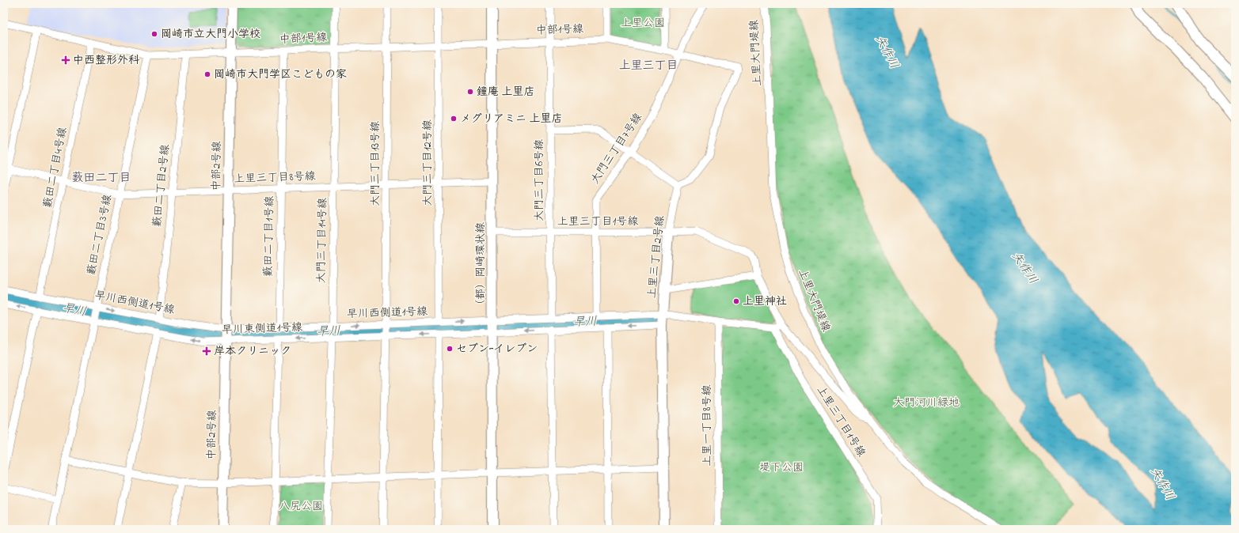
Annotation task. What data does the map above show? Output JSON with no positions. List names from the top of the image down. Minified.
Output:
{"streets":{"street":["中部1号線","上里大門堤線","大門三丁目7号線","大門三丁目12号線","大門三丁目13号線","中部2号線","藪田二丁目4号線","上里三丁目8号線","大門三丁目6号線","藪田二丁目2号線","上里三丁目1号線","藪田二丁目3号線","藪田二丁目1号線","大門三丁目14号線","上里三丁目2号線","（都）岡崎環状線","早川西側道1号線","早川東側道1号線","上里一丁目8号線"]},"crossings":[["中部1号線","大門三丁目7号線"],["中部1号線","大門三丁目12号線"],["中部1号線","大門三丁目13号線"],["中部1号線","中部2号線"],["中部1号線","藪田二丁目4号線"],["中部1号線","大門三丁目6号線"],["中部1号線","藪田二丁目2号線"],["中部1号線","藪田二丁目3号線"],["中部1号線","藪田二丁目1号線"],["中部1号線","大門三丁目14号線"],["中部1号線","（都）岡崎環状線"],["大門三丁目7号線","上里三丁目1号線"],["大門三丁目7号線","早川西側道1号線"],["大門三丁目12号線","上里三丁目8号線"],["大門三丁目12号線","早川西側道1号線"],["大門三丁目13号線","上里三丁目8号線"],["大門三丁目13号線","早川西側道1号線"],["大門三丁目13号線","早川東側道1号線"],["中部2号線","上里三丁目8号線"],["中部2号線","早川西側道1号線"],["中部2号線","早川東側道1号線"],["藪田二丁目4号線","上里三丁目8号線"],["藪田二丁目4号線","早川西側道1号線"],["上里三丁目8号線","藪田二丁目2号線"],["上里三丁目8号線","藪田二丁目3号線"],["上里三丁目8号線","藪田二丁目1号線"],["上里三丁目8号線","大門三丁目14号線"],["上里三丁目8号線","（都）岡崎環状線"],["大門三丁目6号線","上里三丁目1号線"],["大門三丁目6号線","早川西側道1号線"],["藪田二丁目2号線","早川西側道1号線"],["上里三丁目1号線","上里三丁目2号線"],["上里三丁目1号線","（都）岡崎環状線"],["上里三丁目1号線","早川西側道1号線"],["藪田二丁目3号線","早川西側道1号線"],["藪田二丁目3号線","早川東側道1号線"],["藪田二丁目1号線","早川西側道1号線"],["大門三丁目14号線","早川西側道1号線"],["上里三丁目2号線","早川西側道1号線"],["上里三丁目2号線","早川東側道1号線"],["（都）岡崎環状線","早川西側道1号線"],["（都）岡崎環状線","早川東側道1号線"],["早川西側道1号線","上里一丁目8号線"]],"one_way":["早川東側道1号線"],"districts":["上里三丁目","薮田二丁目"],"water":["矢作川","早川"],"parks":["上里公園","大門河川緑地","堤下公園","八尻公園"],"places":{"other":["岡崎市立大門小学校","岡崎市大門学区こどもの家","鐘庵 上里店","メグリアミニ 上里店","上里神社","セブン-イレブン"],"health":["中西整形外科","岸本クリニック"]}}
